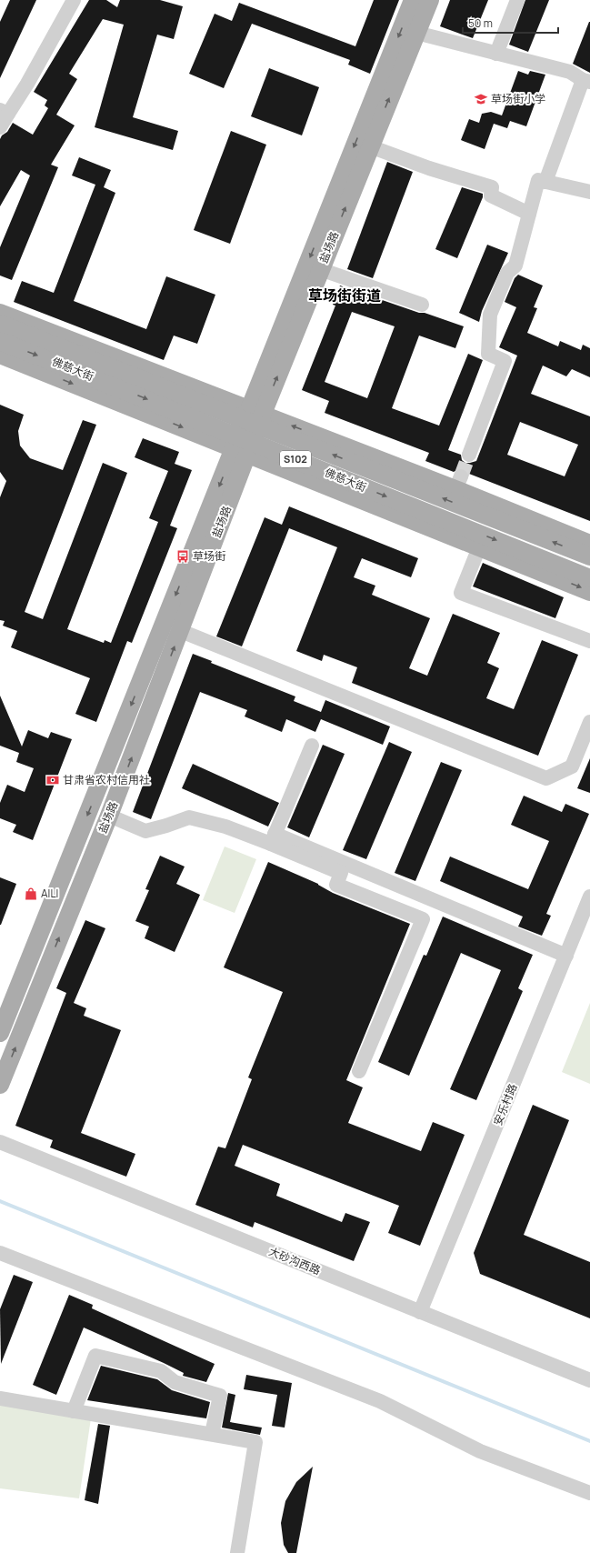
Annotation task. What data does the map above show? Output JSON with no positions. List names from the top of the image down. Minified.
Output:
{"streets":{"main road":["盐场路","佛慈大街","S102"],"street":["安乐村路","大砂沟西路"]},"crossings":[["安乐村路","大砂沟西路"]],"districts":["草场街街道"],"places":{"school or university":["草场街小学"],"bus stop":["草场街"],"bank":["甘肃省农村信用社"],"shop":["AILI"]},"scale_bar":"50 m"}
